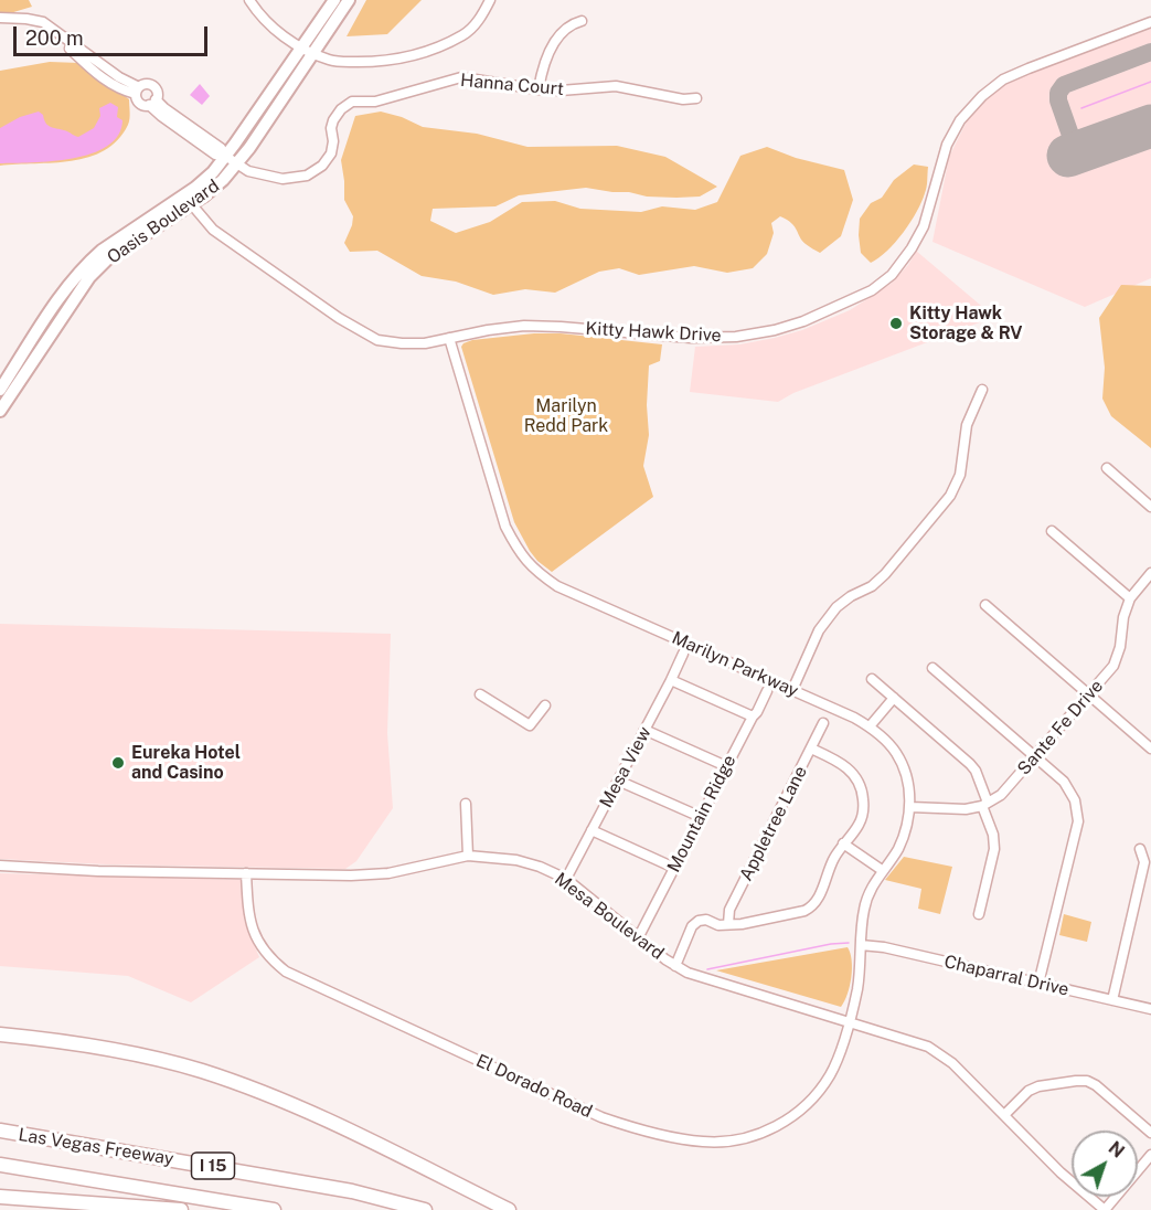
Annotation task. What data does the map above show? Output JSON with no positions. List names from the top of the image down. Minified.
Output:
{"streets":{"highway":["Las Vegas Freeway","I 15"],"main road":["Oasis Boulevard"],"street":["Hanna Court","Kitty Hawk Drive","Marilyn Parkway","Sante Fe Drive","Mesa View","Mountain Ridge","Appletree Lane","Mesa Boulevard","Chaparral Drive","El Dorado Road"]},"crossings":[["Hanna Court","Oasis Boulevard"],["Oasis Boulevard","Kitty Hawk Drive"],["Kitty Hawk Drive","Marilyn Parkway"],["Marilyn Parkway","Mesa Boulevard"],["Marilyn Parkway","Chaparral Drive"],["Marilyn Parkway","El Dorado Road"],["Mesa View","Mesa Boulevard"],["Mountain Ridge","Mesa Boulevard"],["Mesa Boulevard","El Dorado Road"]],"parks":["Marilyn Redd Park"],"places":["Kitty Hawk Storage & RV","Eureka Hotel and Casino"],"scale_bar":"200 m","north":"top right"}
